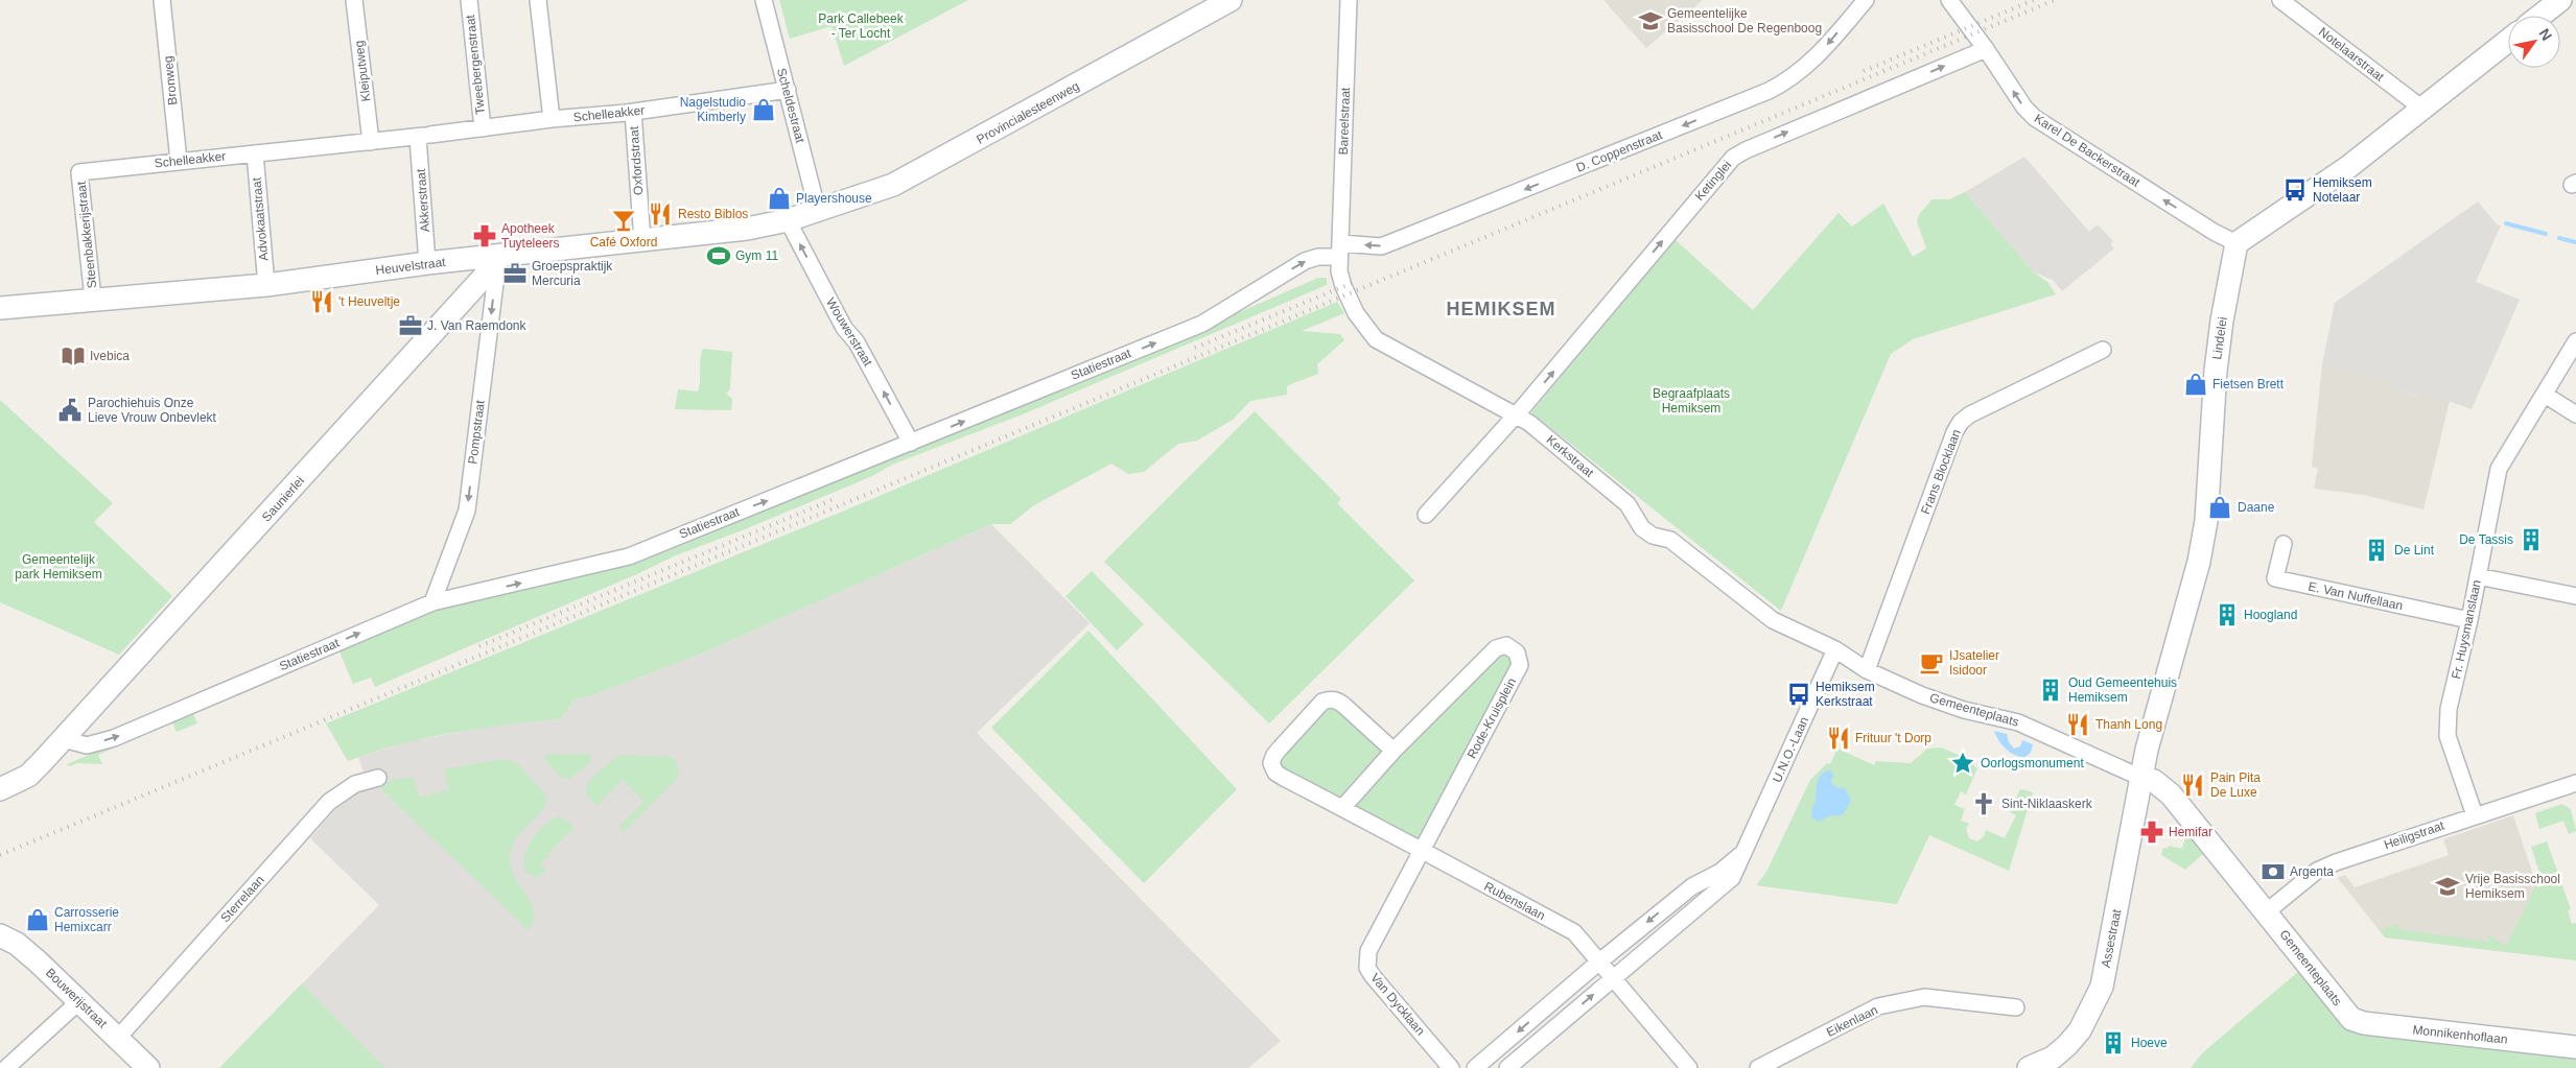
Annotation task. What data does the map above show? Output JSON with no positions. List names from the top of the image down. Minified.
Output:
{"streets":{"street":["Notelaarstraat","Tweebergenstraat","Kleiputweg","Bronweg","Scheldestraat","Provincialesteenweg","Schelleakker","Bareelstraat","Karel De Backerstraat","D. Coppenstraat","Oxfordstraat","Ketinglei","Akkerstraat","Advokaatstraat","Steenbakkerijstraat","Heuvelstraat","Wouwerstraat","Lindelei","Statiestraat","Pompstraat","Kerkstraat","Frans Blocklaan","Saunierlei","E. Van Nuffellaan","Fr. Huysmanslaan","Gemeenteplaats","Rode-Kruisplein","U.N.O.-Laan","Heiligstraat","Sterrelaan","Rubenslaan","Assestraat","Bouwerijstraat","Van Dycklaan","Eikenlaan","Monnikenhoflaan"]},"crossings":[["Tweebergenstraat","Schelleakker"],["Kleiputweg","Schelleakker"],["Bronweg","Schelleakker"],["Scheldestraat","Provincialesteenweg"],["Scheldestraat","Schelleakker"],["Scheldestraat","Heuvelstraat"],["Provincialesteenweg","Heuvelstraat"],["Schelleakker","Oxfordstraat"],["Schelleakker","Akkerstraat"],["Schelleakker","Advokaatstraat"],["Schelleakker","Steenbakkerijstraat"],["Bareelstraat","D. Coppenstraat"],["Bareelstraat","Statiestraat"],["Bareelstraat","Kerkstraat"],["Karel De Backerstraat","Ketinglei"],["Karel De Backerstraat","Lindelei"],["D. Coppenstraat","Statiestraat"],["D. Coppenstraat","Kerkstraat"],["Oxfordstraat","Heuvelstraat"],["Ketinglei","Kerkstraat"],["Akkerstraat","Heuvelstraat"],["Advokaatstraat","Heuvelstraat"],["Steenbakkerijstraat","Heuvelstraat"],["Heuvelstraat","Wouwerstraat"],["Heuvelstraat","Pompstraat"],["Heuvelstraat","Saunierlei"],["Wouwerstraat","Statiestraat"],["Lindelei","Gemeenteplaats"],["Lindelei","Assestraat"],["Statiestraat","Pompstraat"],["Statiestraat","Kerkstraat"],["Statiestraat","Saunierlei"],["Pompstraat","Saunierlei"],["Kerkstraat","Gemeenteplaats"],["Kerkstraat","U.N.O.-Laan"],["Frans Blocklaan","Gemeenteplaats"],["E. Van Nuffellaan","Fr. Huysmanslaan"],["Fr. Huysmanslaan","Heiligstraat"],["Gemeenteplaats","U.N.O.-Laan"],["Gemeenteplaats","Heiligstraat"],["Gemeenteplaats","Assestraat"],["Gemeenteplaats","Monnikenhoflaan"],["Rode-Kruisplein","Rubenslaan"],["Rode-Kruisplein","Van Dycklaan"],["U.N.O.-Laan","Rubenslaan"],["Sterrelaan","Bouwerijstraat"],["Rubenslaan","Van Dycklaan"]],"one_way":["Karel De Backerstraat","D. Coppenstraat","Ketinglei","Wouwerstraat","Statiestraat","Pompstraat"],"districts":["HEMIKSEM"],"parks":["Park Callebeek - Ter Locht","Begraafplaats Hemiksem","Gemeentelijk park Hemiksem"],"places":{"school or university":["Gemeentelijke Basisschool De Regenboog","Vrije Basisschool Hemiksem"],"shop":["Nagelstudio Kimberly","Playershouse","Fietsen Brett","Daane","Carrosserie Hemixcarr"],"bus stop":["Hemiksem Notelaar","Hemiksem Kerkstraat"],"restaurant":["Resto Biblos","'t Heuveltje","Thanh Long","Frituur 't Dorp","Pain Pita De Luxe"],"bar":["Café Oxford"],"pharmacy":["Apotheek Tuyteleers","Hemifar"],"sports":["Gym 11"],"office":["Groepspraktijk Mercuria","J. Van Raemdonk"],"library":["Ivebica"],"public building":["Parochiehuis Onze Lieve Vrouw Onbevlekt"],"building":["De Tassis","De Lint","Hoogland","Oud Gemeentehuis Hemiksem","Hoeve"],"cafe":["IJsatelier Isidoor"],"place":["Oorlogsmonument"],"church":["Sint-Niklaaskerk"],"bank":["Argenta"]},"north":"top right"}
